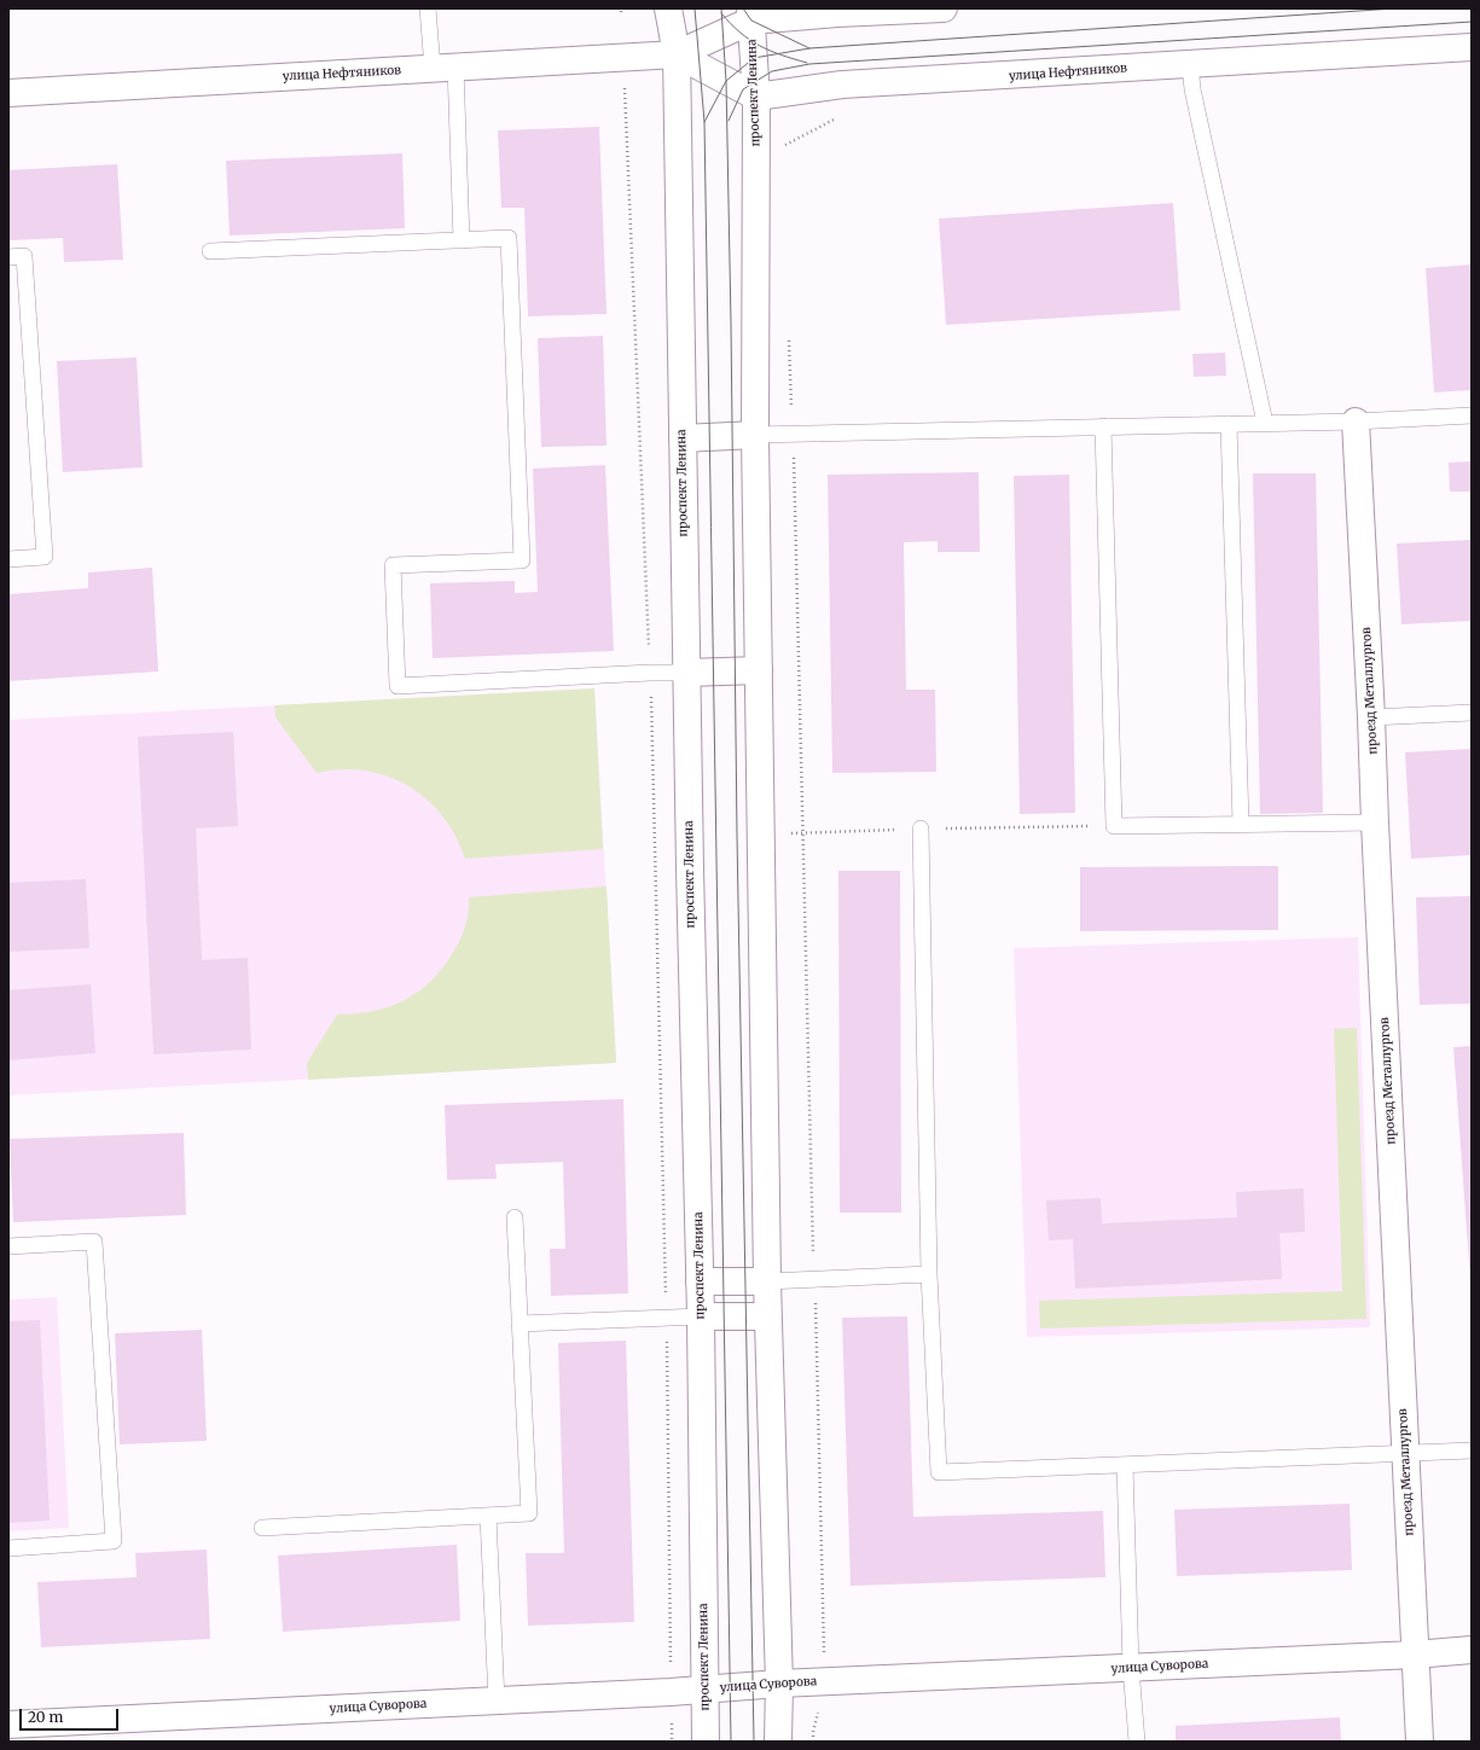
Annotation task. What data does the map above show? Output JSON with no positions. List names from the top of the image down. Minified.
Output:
{"streets":{"main road":["улица Нефтяников","проспект Ленина","проезд Металлургов","улица Суворова"]},"crossings":[["улица Нефтяников","проспект Ленина"],["проспект Ленина","улица Суворова"],["проезд Металлургов","улица Суворова"]],"scale_bar":"20 m"}
